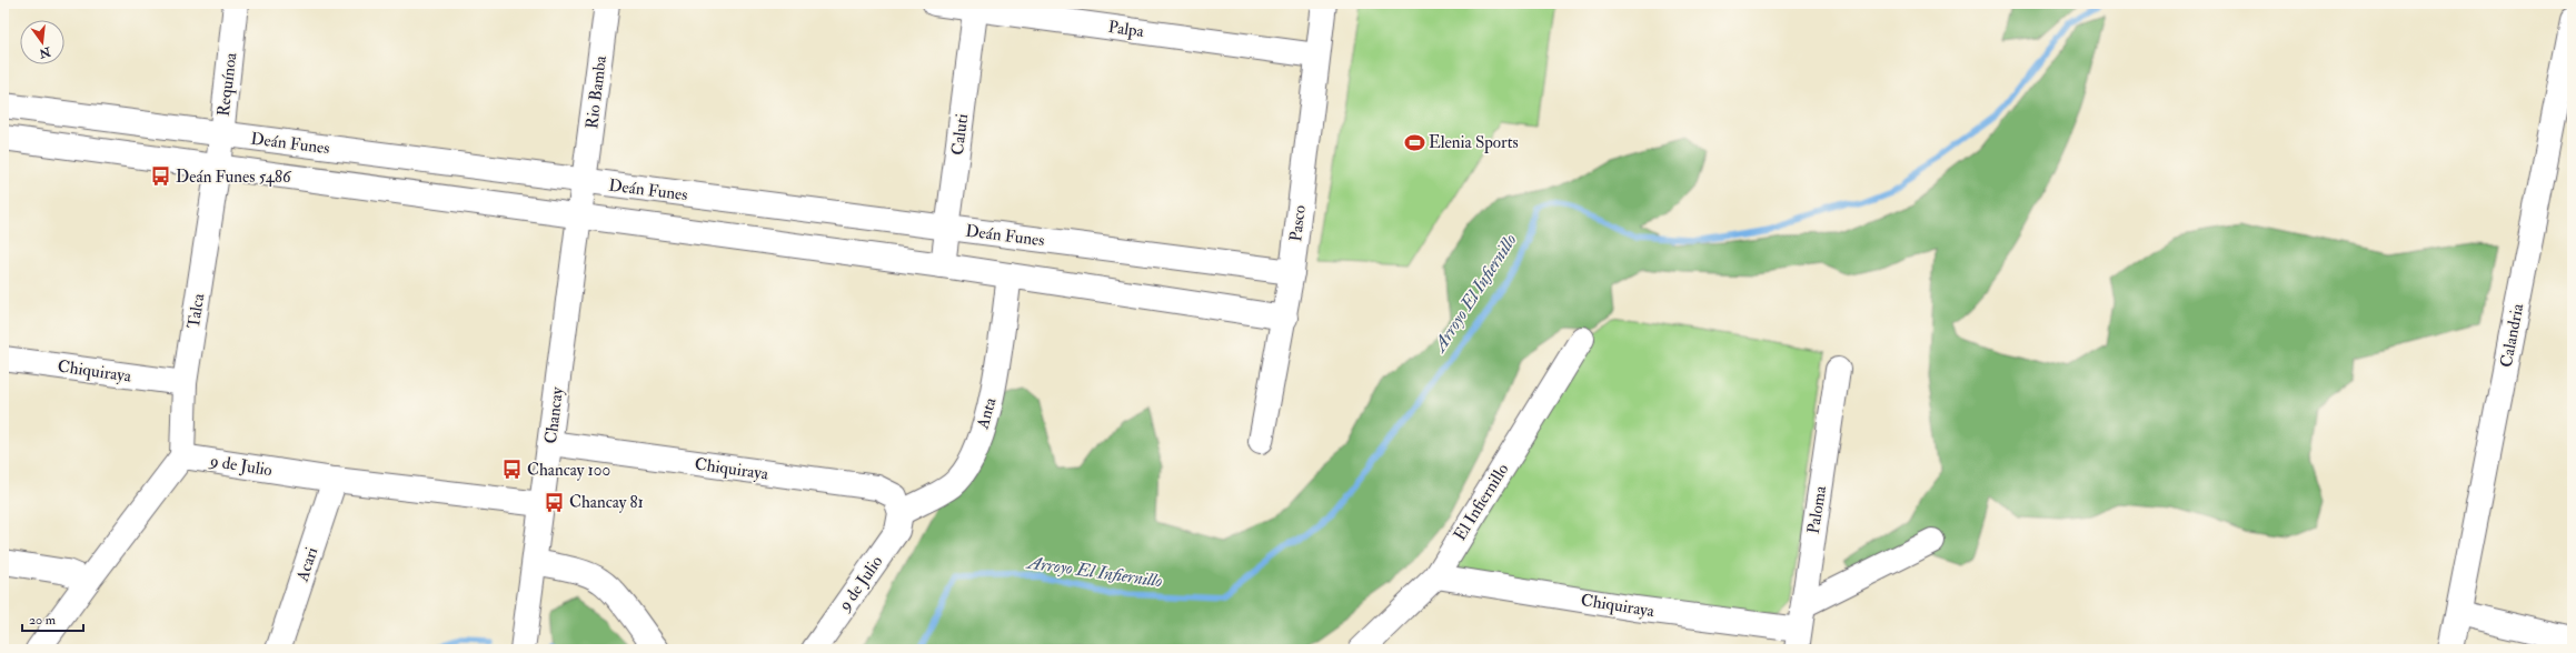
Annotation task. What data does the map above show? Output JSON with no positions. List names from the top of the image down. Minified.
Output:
{"streets":{"street":["Palpa","Requínoa","Rio Bamba","Caluti","Deán Funes","Pasco","Talca","Calandria","Chiquiraya","Anta","Chancay","9 de Julio","El Infiernillo","Paloma","Acari"]},"crossings":[["Palpa","Caluti"],["Palpa","Pasco"],["Requínoa","Deán Funes"],["Requínoa","Talca"],["Rio Bamba","Deán Funes"],["Rio Bamba","Chancay"],["Caluti","Deán Funes"],["Deán Funes","Pasco"],["Deán Funes","Talca"],["Deán Funes","Anta"],["Deán Funes","Chancay"],["Talca","Chiquiraya"],["Talca","9 de Julio"],["Chiquiraya","Anta"],["Chiquiraya","Chancay"],["Chiquiraya","9 de Julio"],["Chiquiraya","El Infiernillo"],["Chiquiraya","Paloma"],["Anta","9 de Julio"],["Chancay","9 de Julio"],["9 de Julio","Acari"]],"water":["Arroyo El Infiernillo"],"places":{"sports":["Elenia Sports"],"bus stop":["Deán Funes 5486","Chancay 100","Chancay 81"]},"scale_bar":"20 m","north":"bottom"}
